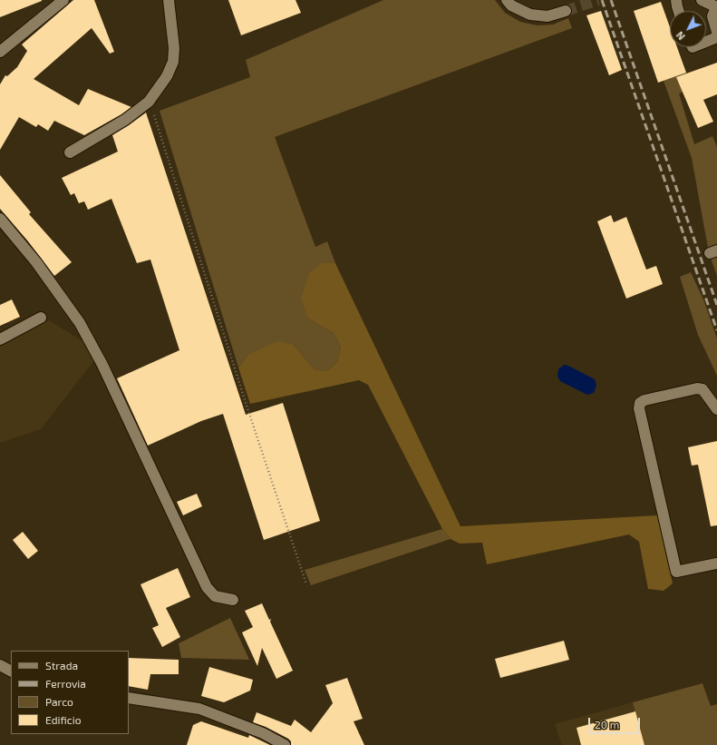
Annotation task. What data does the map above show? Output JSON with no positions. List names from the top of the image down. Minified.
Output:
{"legend":["Strada","Ferrovia","Parco","Edificio"],"scale_bar":"20 m","north":"bottom left"}
